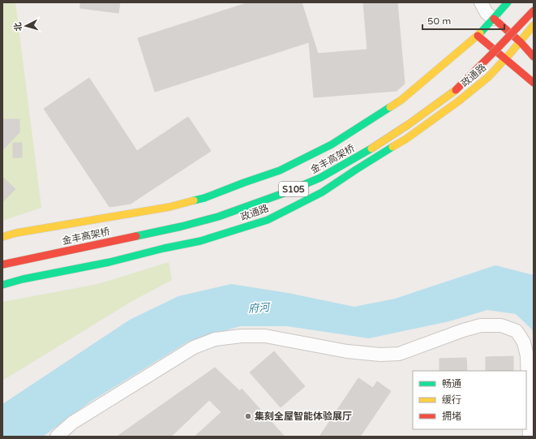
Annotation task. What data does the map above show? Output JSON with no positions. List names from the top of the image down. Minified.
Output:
{"streets":{"main road":["政通路","金丰高架桥","S105"]},"water":["府河"],"places":["集刻全屋智能体验展厅"],"legend":["畅通","缓行","拥堵"],"scale_bar":"50 m","north":"left"}
